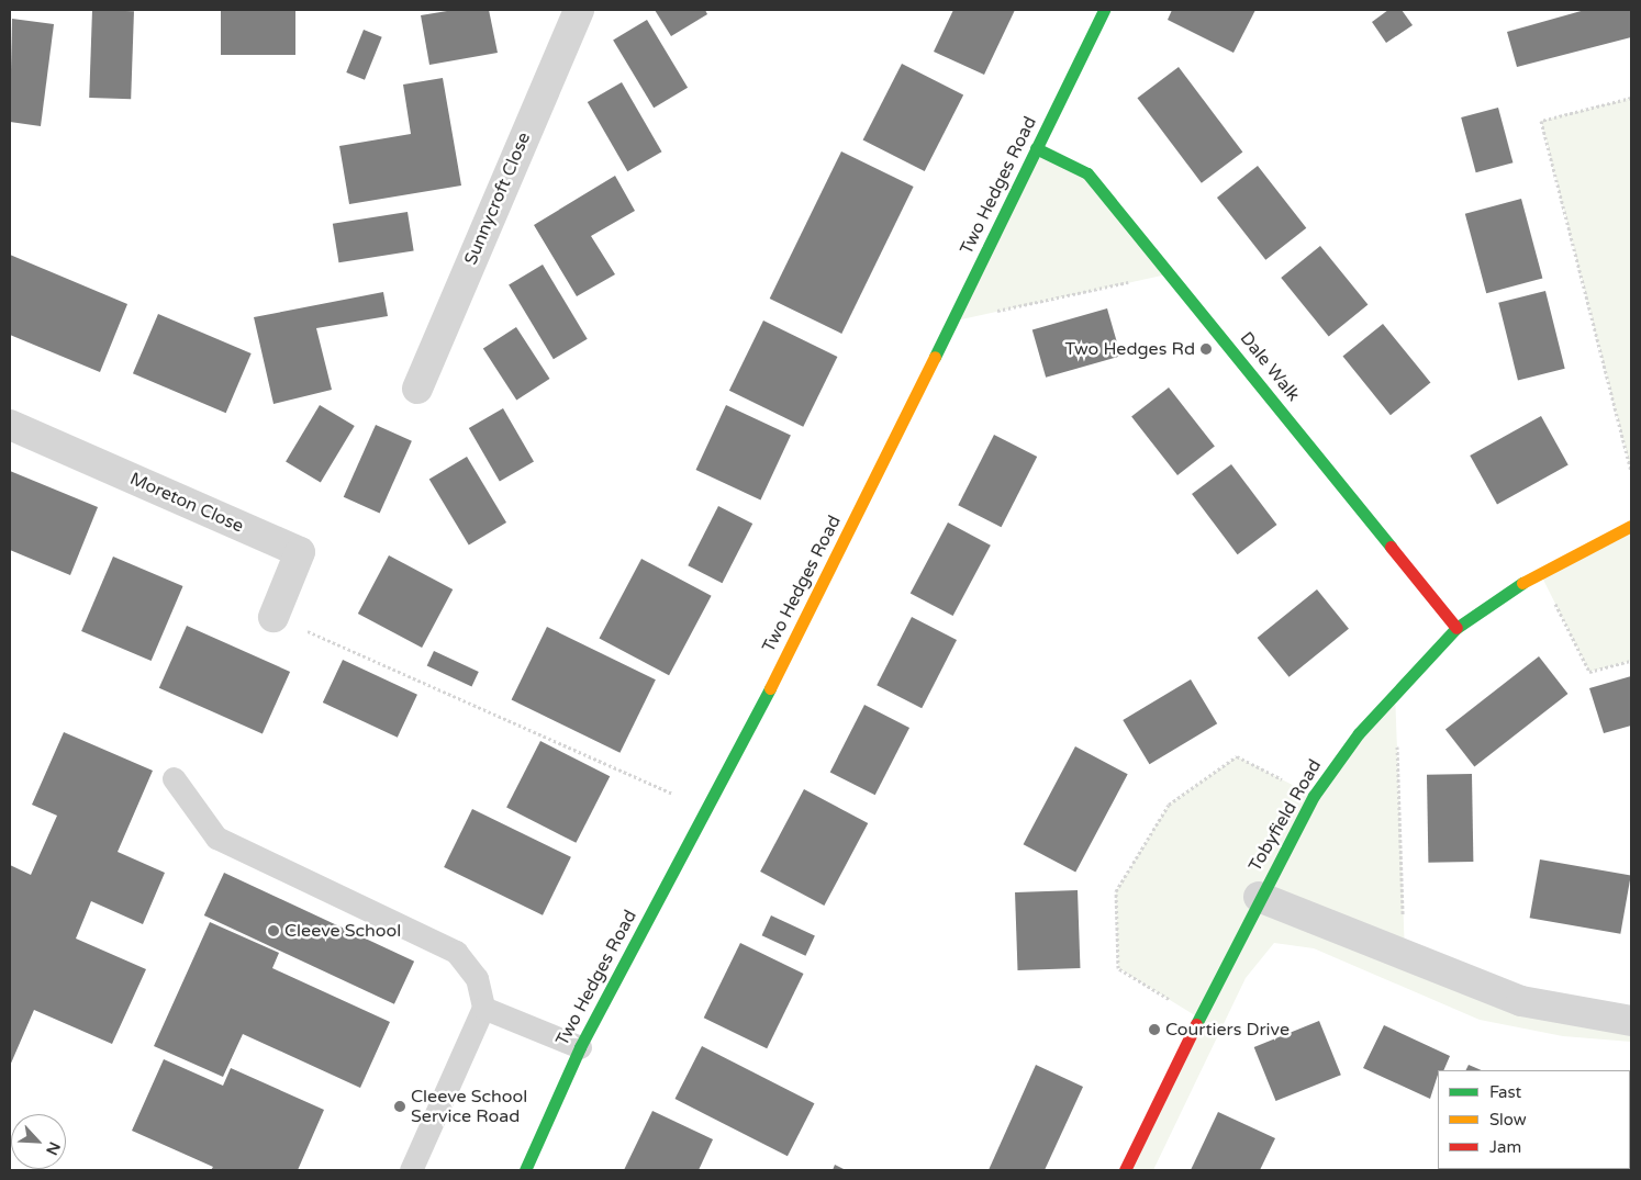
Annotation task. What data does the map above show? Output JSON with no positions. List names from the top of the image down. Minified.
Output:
{"streets":{"street":["Two Hedges Road","Sunnycroft Close","Dale Walk","Moreton Close","Tobyfield Road"]},"crossings":[["Two Hedges Road","Dale Walk"],["Dale Walk","Tobyfield Road"]],"places":["Two Hedges Rd","Cleeve School","Courtiers Drive","Cleeve School Service Road"],"legend":["Fast","Slow","Jam"],"north":"bottom right"}
